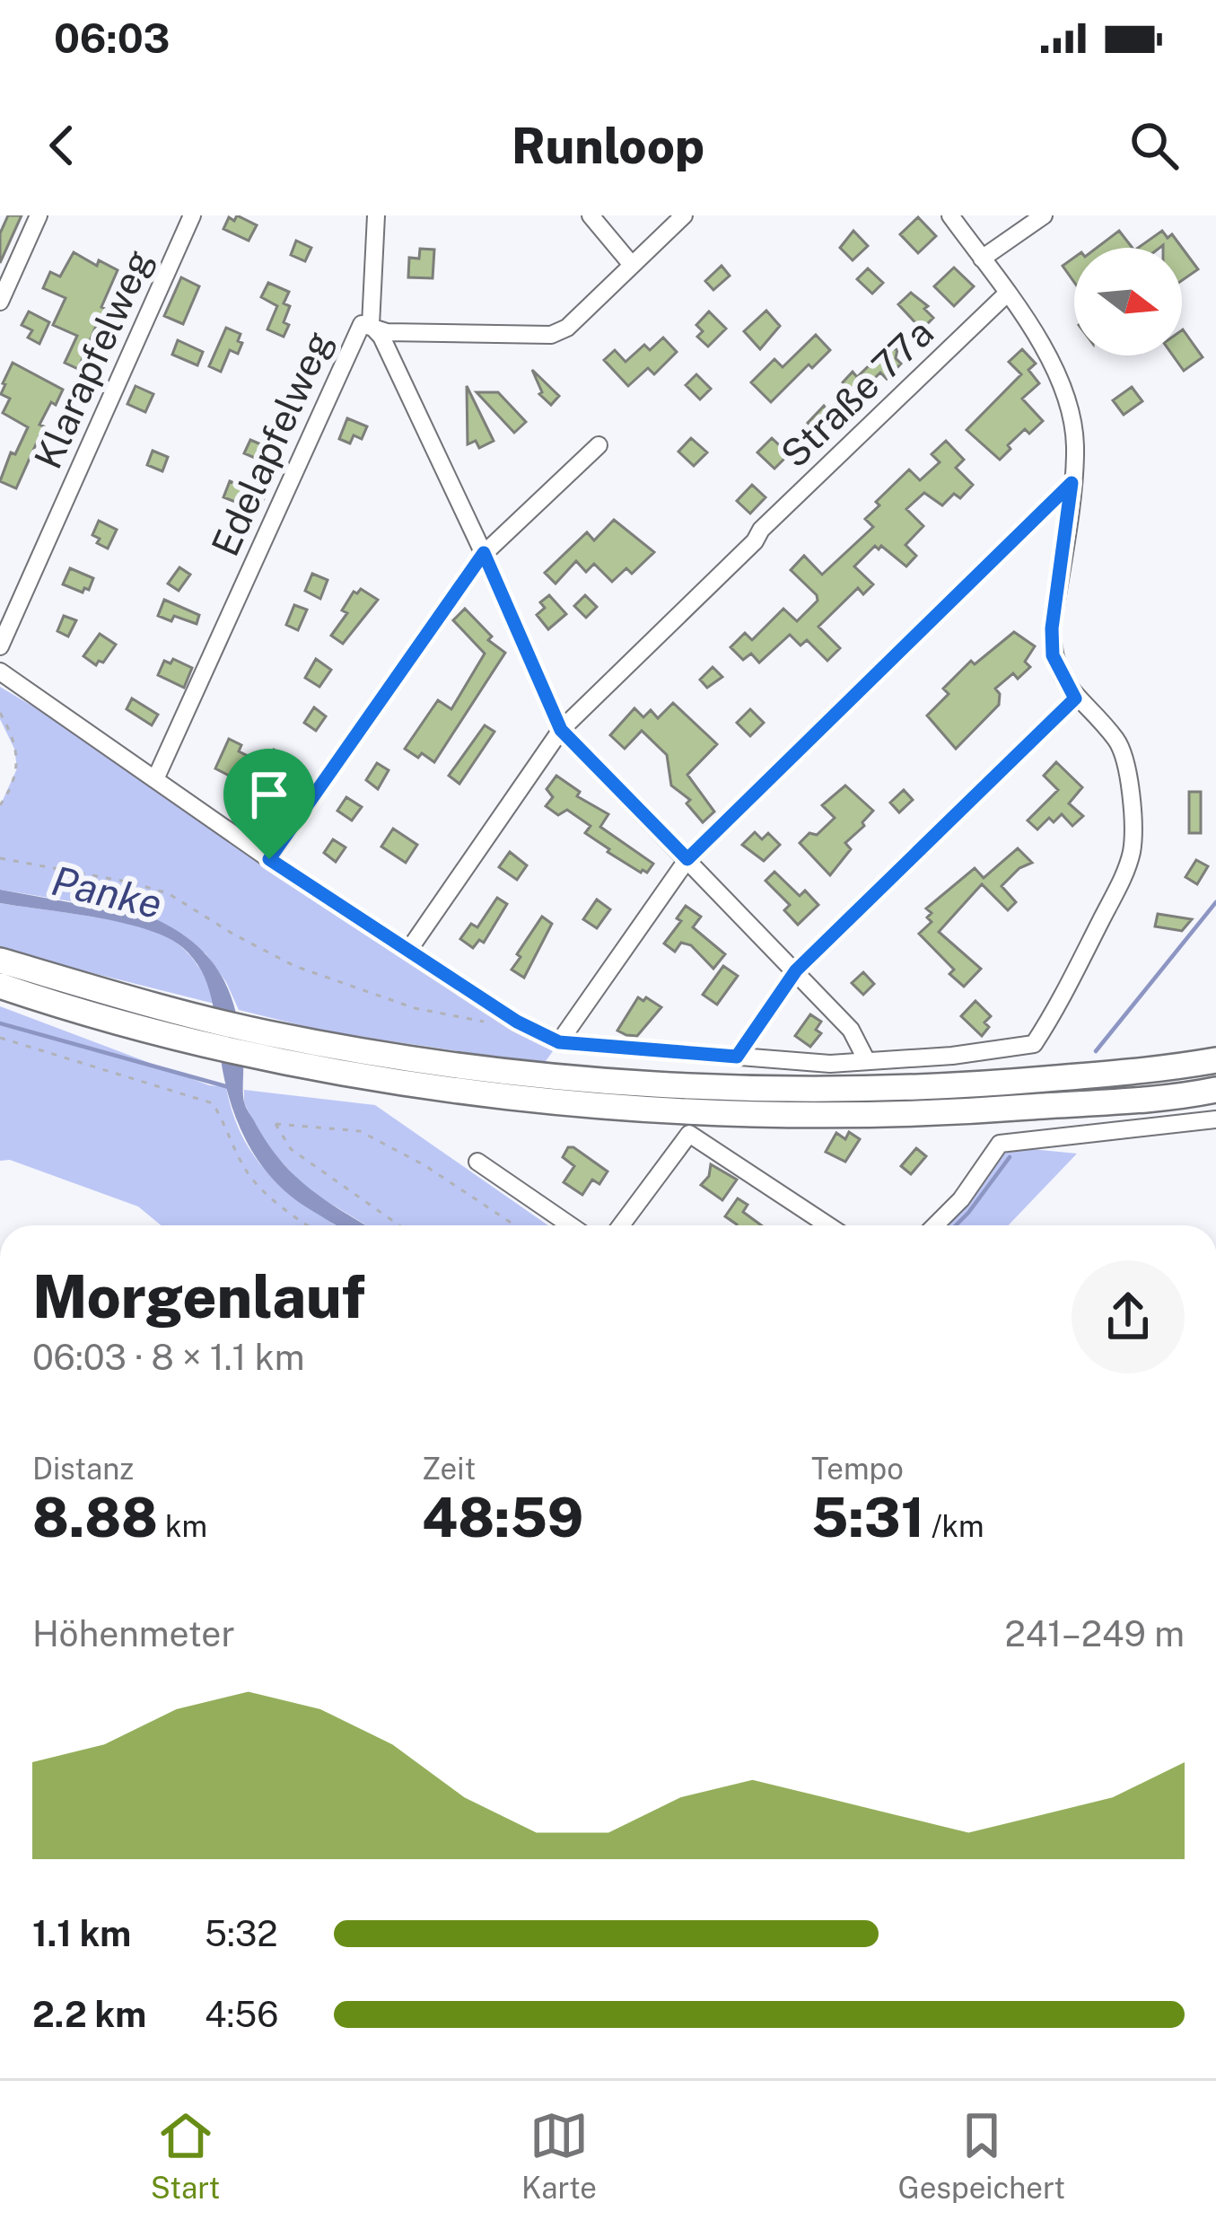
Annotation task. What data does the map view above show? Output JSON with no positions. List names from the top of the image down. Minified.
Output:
{"streets":{"street":["Klarapfelweg","Straße 77a","Edelapfelweg"]},"water":["Panke"],"north":"right","page":{"status":"06:03","header":"Runloop","heading":["Morgenlauf","06:03 · 8 × 1.1 km"],"stats":[["Distanz","8.88 km"],["Zeit","48:59"],["Tempo","5:31 /km"]],"chart":["Höhenmeter","241–249 m"],"list":[{"name":"1.1 km","note":"5:32"},{"name":"2.2 km","note":"4:56"}],"tabs":["Start","Karte","Gespeichert"]}}
